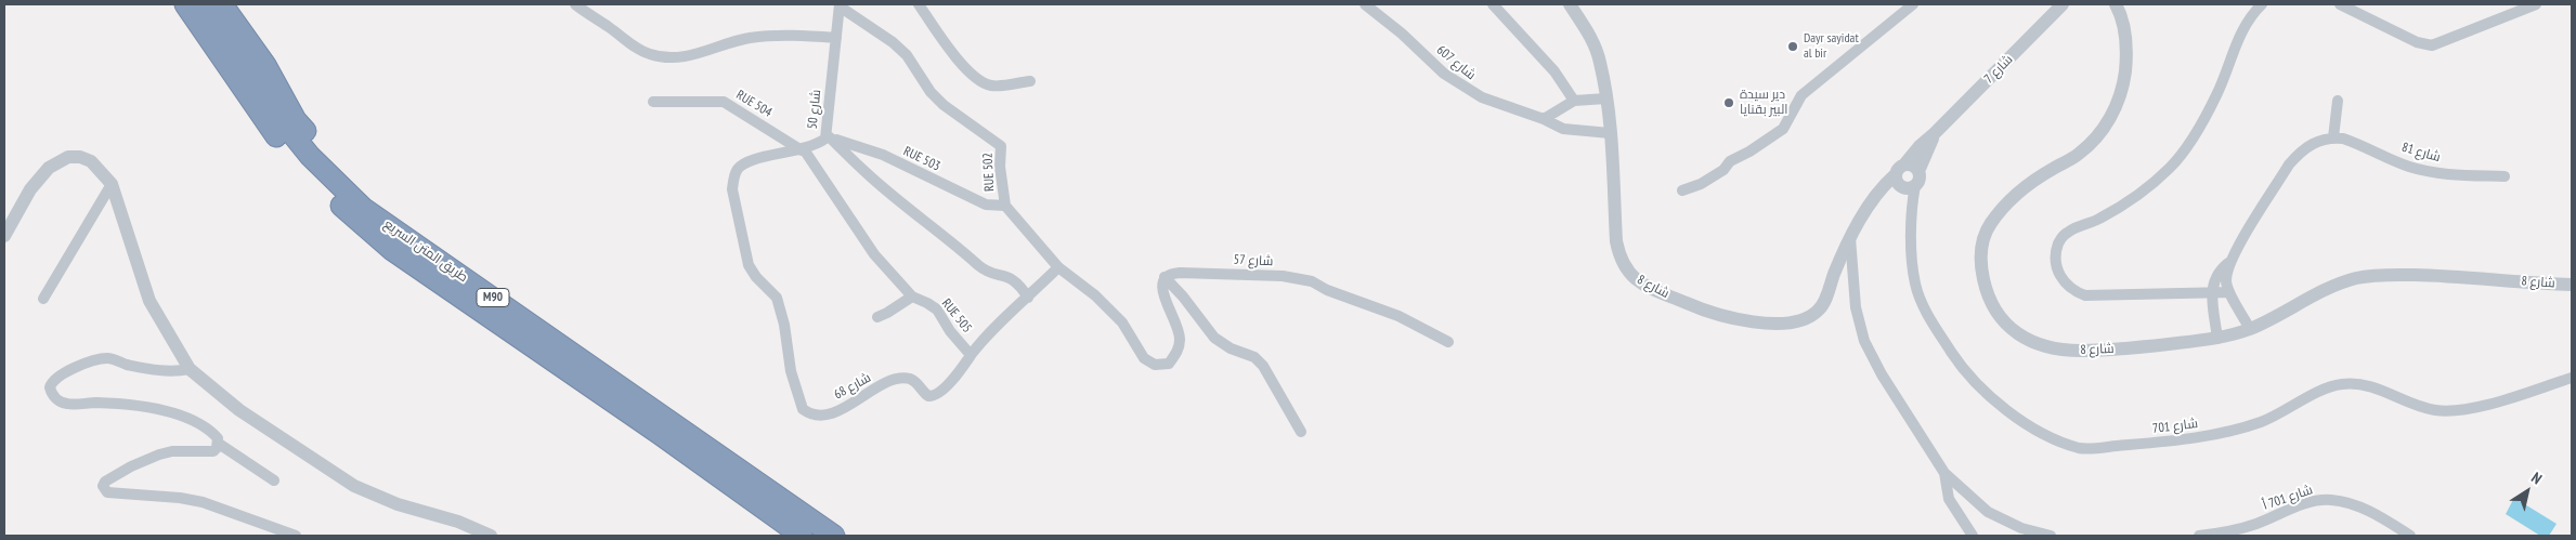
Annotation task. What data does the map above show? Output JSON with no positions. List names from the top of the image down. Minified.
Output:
{"streets":{"highway":["طريق المتن السريع","M90"],"street":["شارع 607","شارع 7","RUE 504","شارع 50","شارع 81","RUE 503","RUE 502","شارع 57","شارع 8","RUE 505","شارع 68","شارع 701","شارع 701 أ"]},"crossings":[["شارع 607","شارع 8"],["شارع 7","شارع 8"],["شارع 7","شارع 701"],["RUE 504","شارع 50"],["RUE 504","RUE 505"],["شارع 50","RUE 503"],["شارع 50","RUE 502"],["شارع 50","RUE 505"],["شارع 50","شارع 68"],["RUE 503","RUE 502"],["RUE 502","شارع 57"],["RUE 502","RUE 505"],["شارع 8","شارع 701"],["RUE 505","شارع 68"]],"places":["Dayr sayidat al bir","دير سيدة البير بقنايا"],"north":"top right"}
